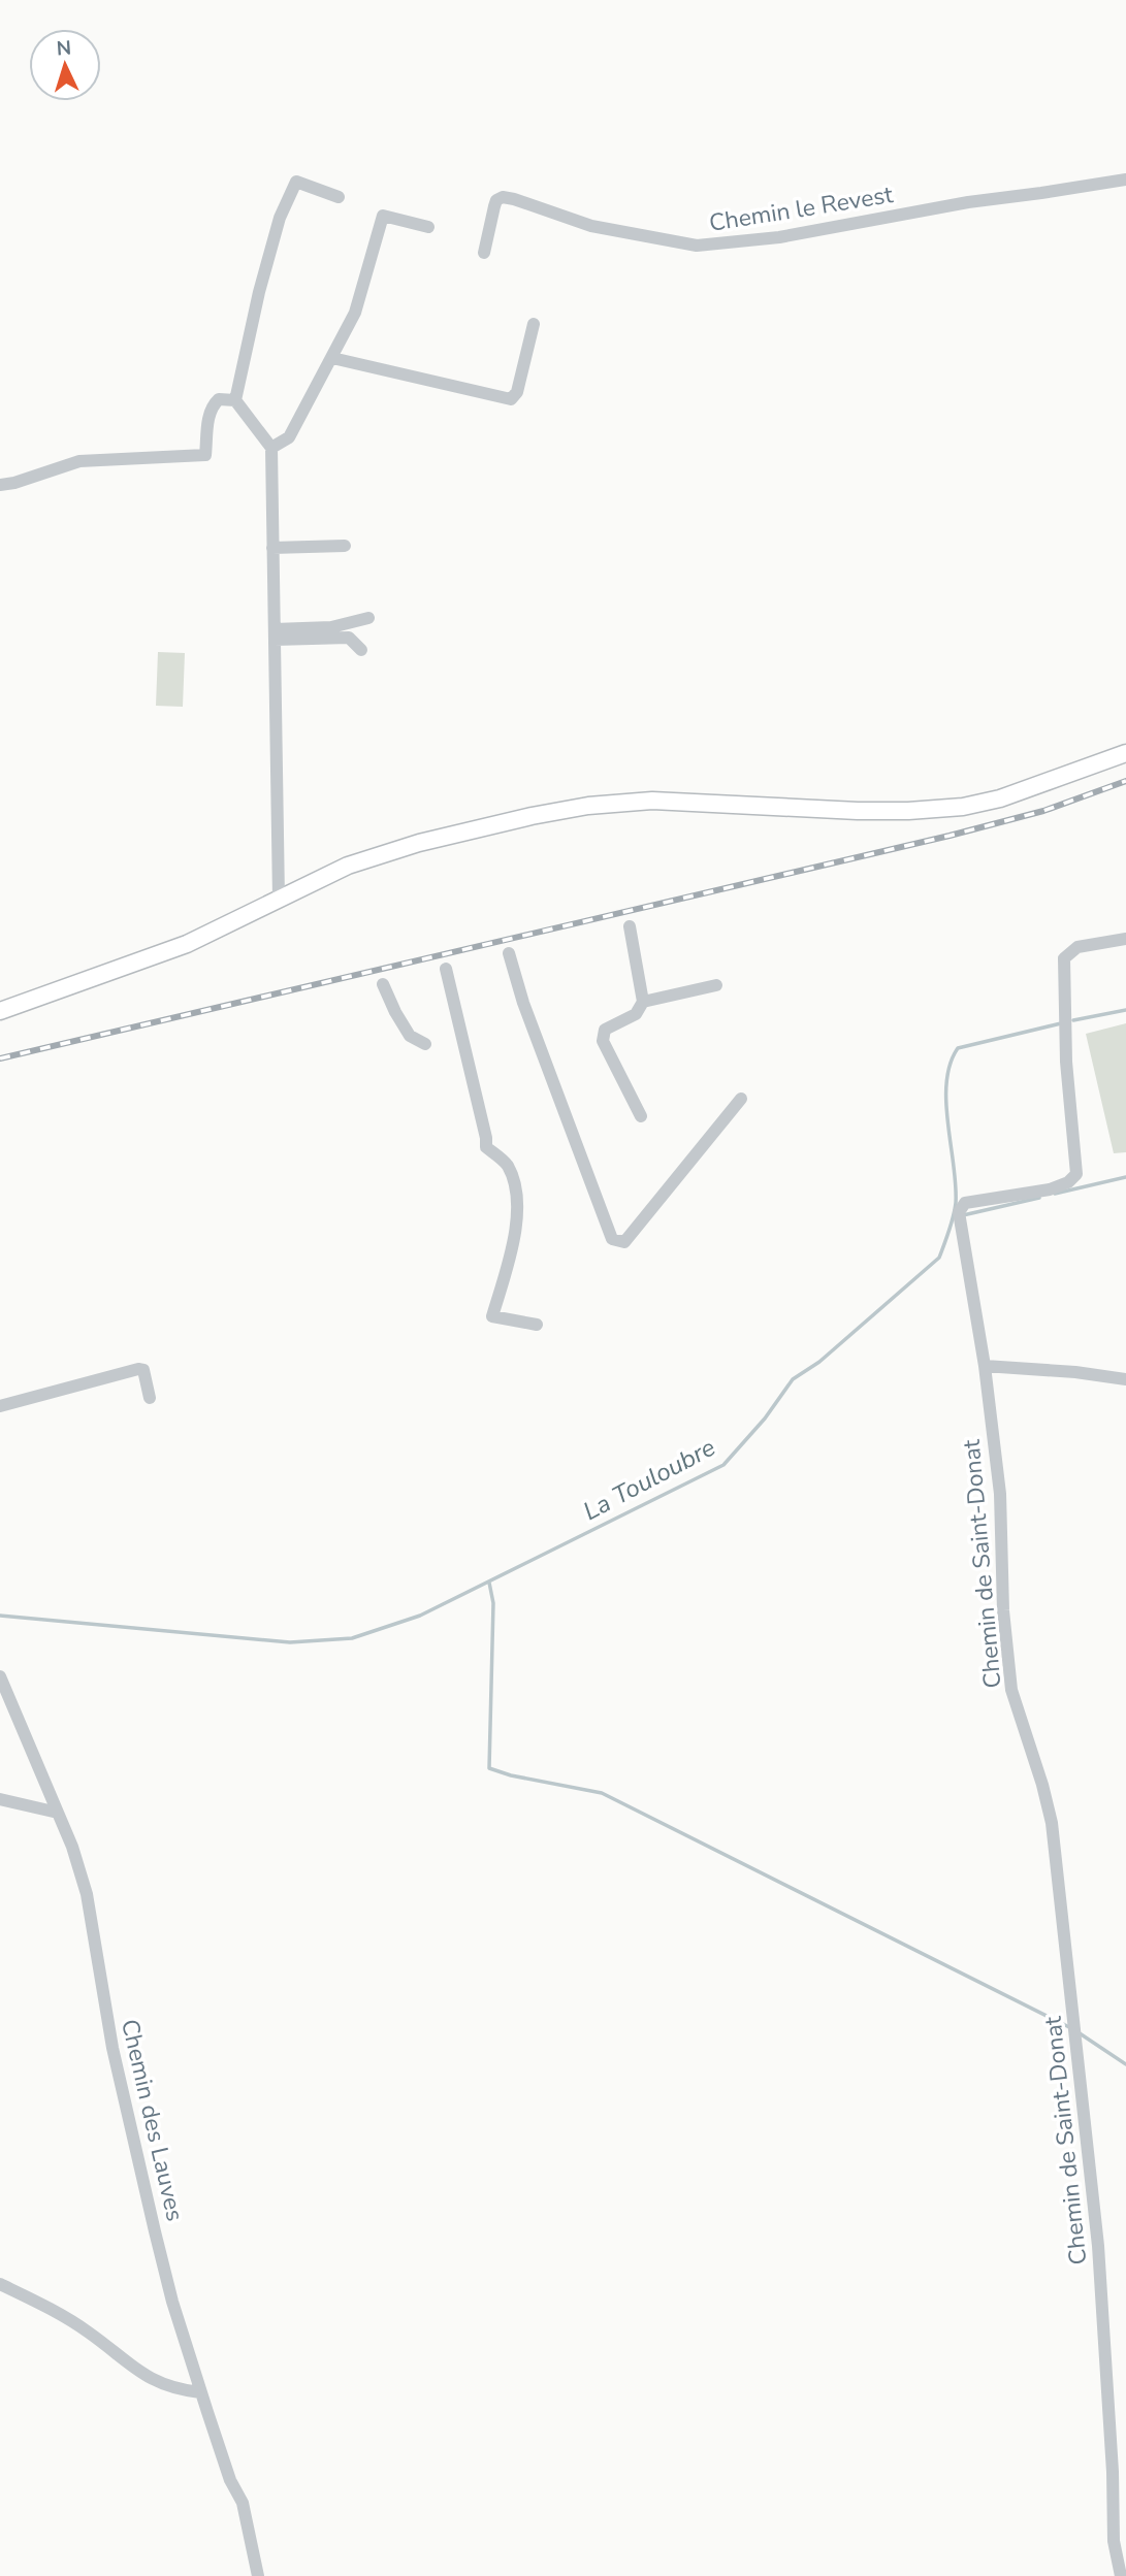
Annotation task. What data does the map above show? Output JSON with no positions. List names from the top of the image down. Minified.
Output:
{"streets":{"street":["Chemin le Revest","Chemin de Saint-Donat","Chemin des Lauves"]},"water":["La Touloubre"],"north":"top"}
